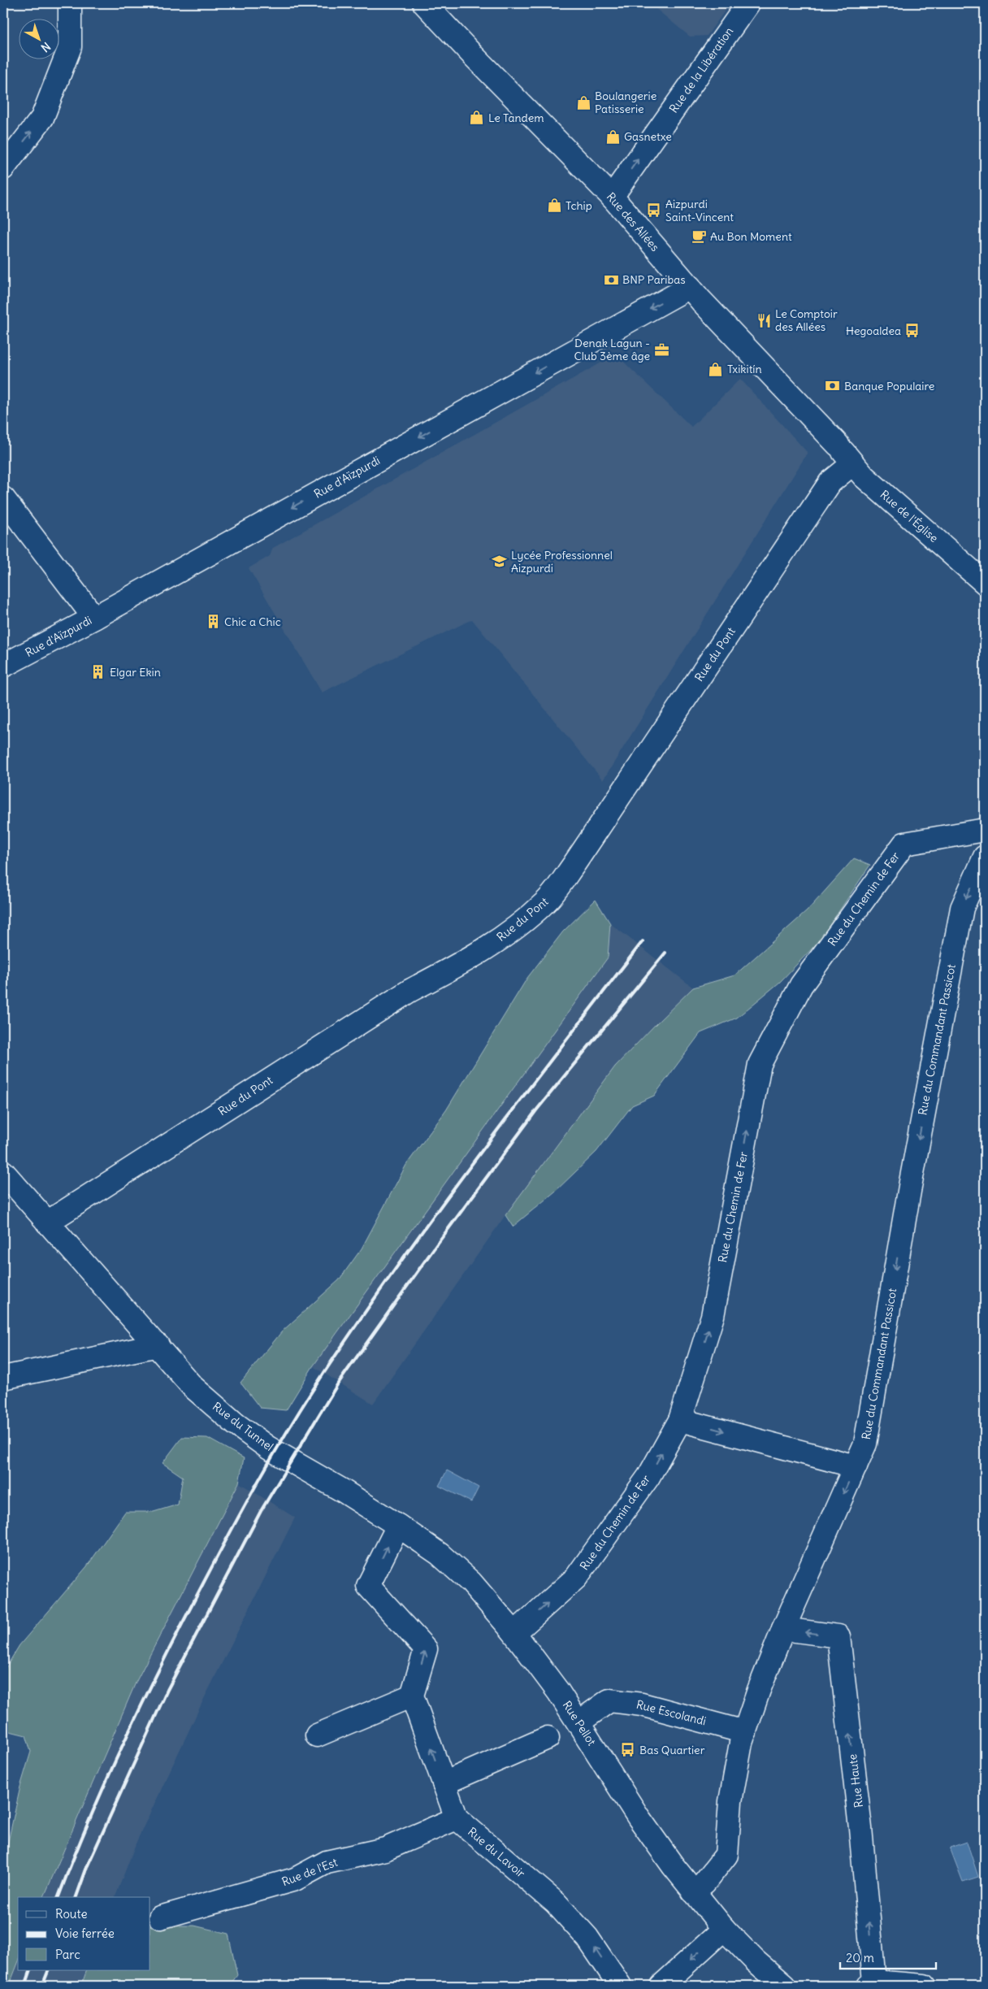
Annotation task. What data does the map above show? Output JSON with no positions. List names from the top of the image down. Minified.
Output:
{"streets":{"street":["Rue de la Libération","Rue des Allées","Rue d'Aïzpurdi","Rue de l'Église","Rue du Pont","Rue du Chemin de Fer","Rue du Commandant Passicot","Rue du Tunnel","Rue Escolandi","Rue Pellot","Rue Haute","Rue du Lavoir","Rue de l'Est"]},"crossings":[["Rue de la Libération","Rue des Allées"],["Rue des Allées","Rue d'Aïzpurdi"],["Rue des Allées","Rue de l'Église"],["Rue de l'Église","Rue du Pont"],["Rue du Pont","Rue du Tunnel"],["Rue du Chemin de Fer","Rue Pellot"],["Rue du Commandant Passicot","Rue Escolandi"],["Rue du Commandant Passicot","Rue Pellot"],["Rue du Commandant Passicot","Rue Haute"],["Rue du Tunnel","Rue Pellot"],["Rue Escolandi","Rue Pellot"],["Rue du Lavoir","Rue de l'Est"]],"one_way":["Rue de la Libération","Rue d'Aïzpurdi","Rue du Chemin de Fer","Rue du Commandant Passicot","Rue Haute","Rue du Lavoir"],"places":{"shop":["Boulangerie Patisserie","Le Tandem","Gasnetxe","Tchip","Txikitín"],"bus stop":["Aizpurdi Saint-Vincent","Hegoaldea","Bas Quartier"],"cafe":["Au Bon Moment"],"bank":["BNP Paribas","Banque Populaire"],"restaurant":["Le Comptoir des Allées"],"office":["Denak Lagun - Club 3ème âge"],"school or university":["Lycée Professionnel Aizpurdi"],"building":["Chic a Chic","Elgar Ekin"]},"legend":["Route","Voie ferrée","Parc"],"scale_bar":"20 m","north":"bottom right"}
